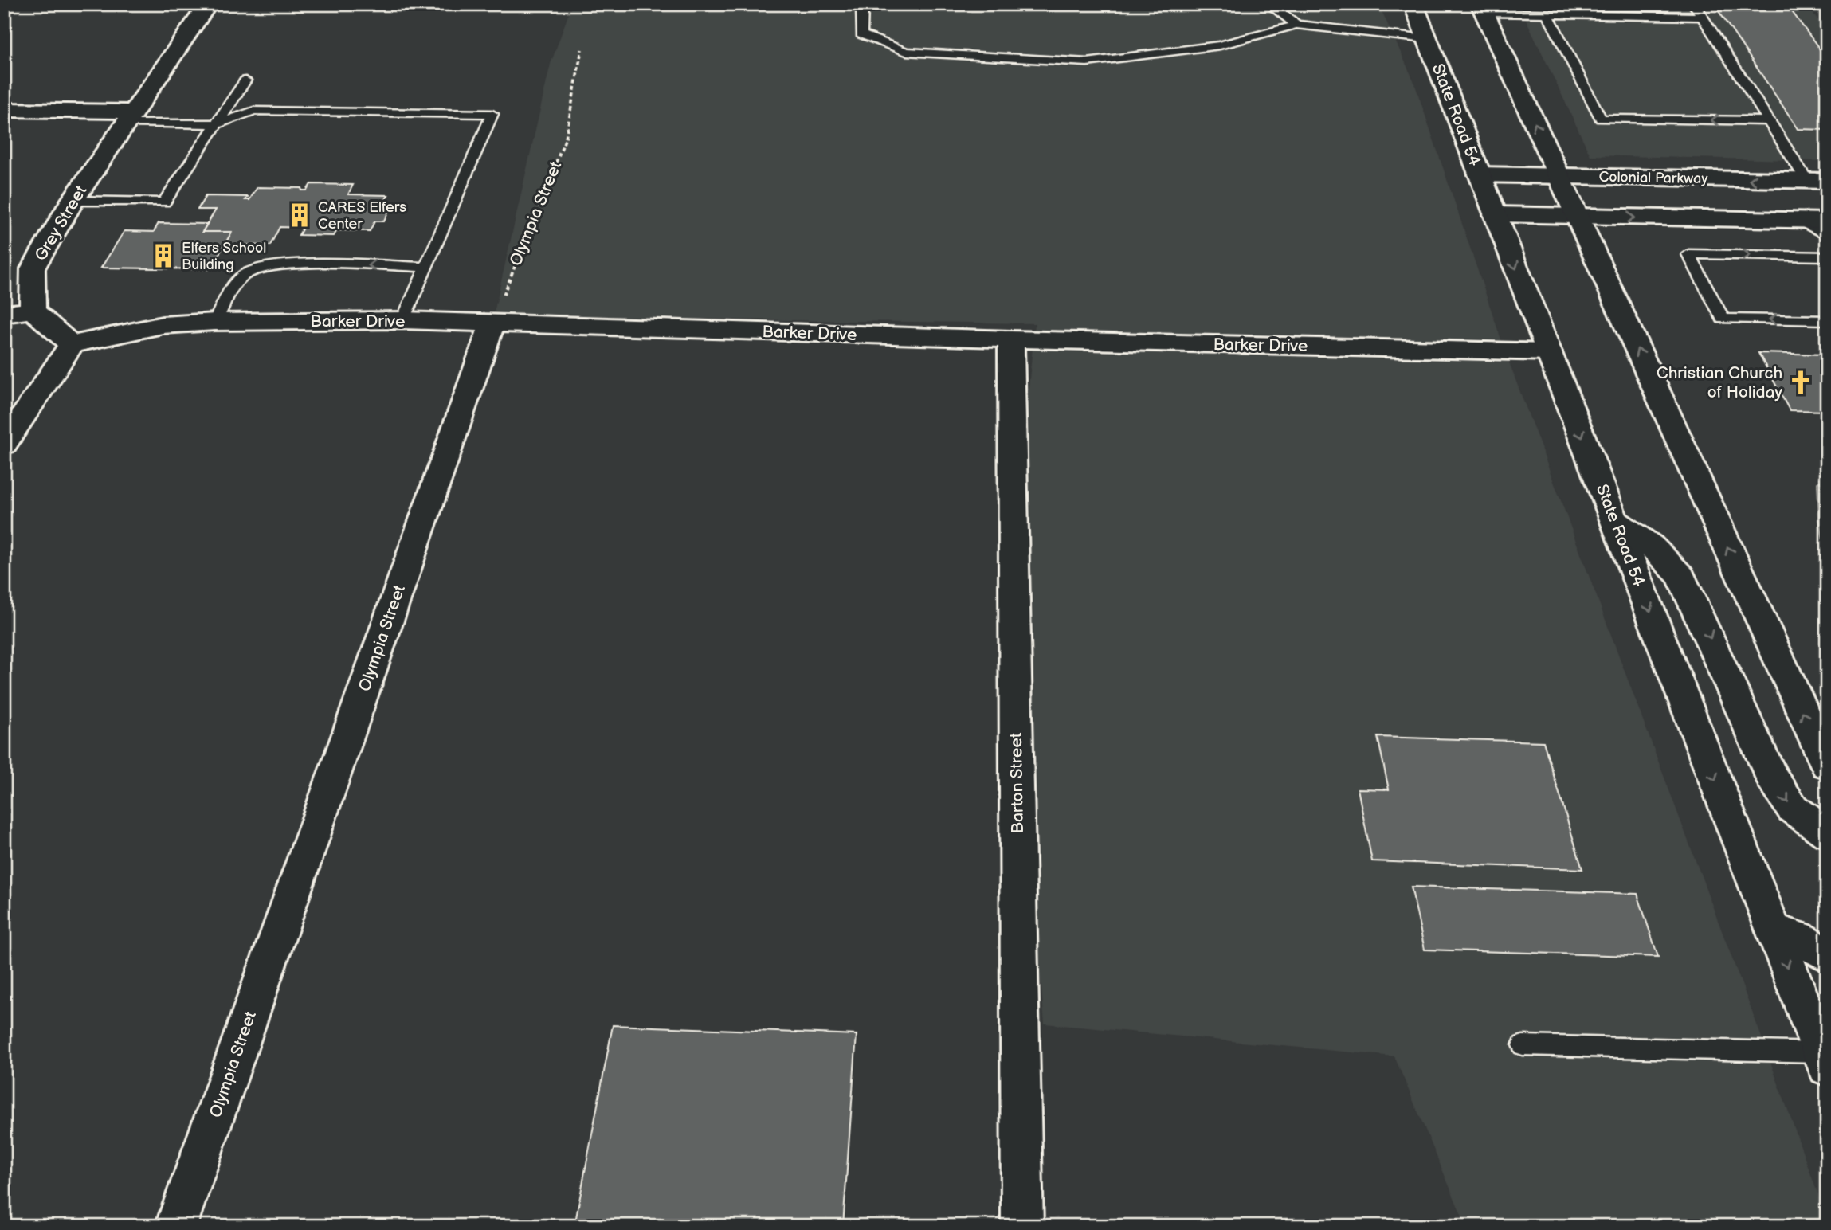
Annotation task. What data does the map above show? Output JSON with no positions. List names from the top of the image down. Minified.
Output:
{"streets":{"street":["State Road 54","Colonial Parkway","Olympia Street","Grey Street","Barker Drive","Barton Street"]},"crossings":[["State Road 54","Colonial Parkway"],["State Road 54","Barker Drive"],["Olympia Street","Barker Drive"],["Barker Drive","Barton Street"]],"places":{"building":["CARES Elfers Center","Elfers School Building"],"church":["Christian Church of Holiday"]}}
